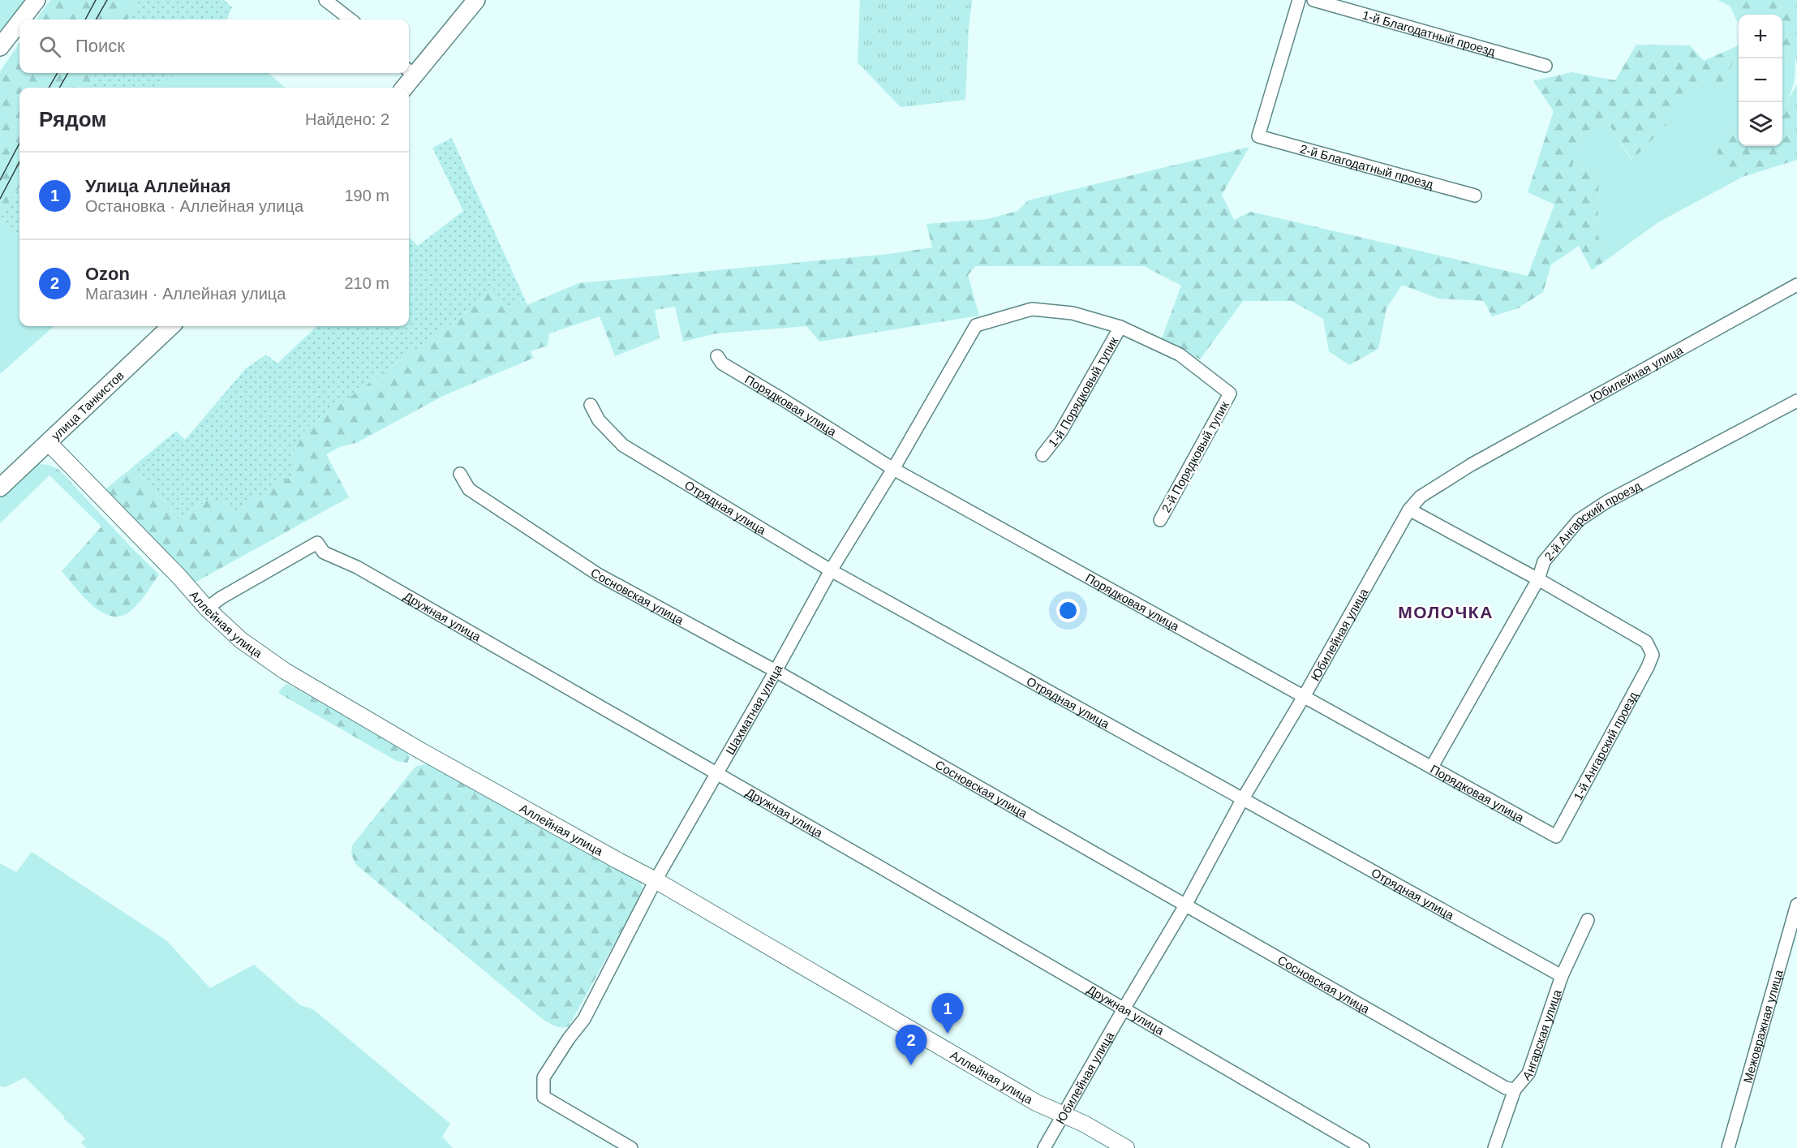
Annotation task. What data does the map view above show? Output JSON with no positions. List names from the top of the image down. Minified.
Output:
{"streets":{"main road":["улица Танкистов"],"street":["1-й Благодатный проезд","2-й Благодатный проезд","Юбилейная улица","1-й Порядковый тупик","Порядковая улица","2-й Порядковый тупик","Отрядная улица","2-й Ангарский проезд","Сосновская улица","Дружная улица","Аллейная улица","Шахматная улица","1-й Ангарский проезд","Межовражная улица","Ангарская улица"]},"crossings":[["Юбилейная улица","Порядковая улица"],["Юбилейная улица","Отрядная улица"],["Юбилейная улица","Сосновская улица"],["Юбилейная улица","Дружная улица"],["Юбилейная улица","Аллейная улица"],["1-й Порядковый тупик","2-й Порядковый тупик"],["1-й Порядковый тупик","Шахматная улица"],["улица Танкистов","Аллейная улица"],["Порядковая улица","2-й Ангарский проезд"],["Порядковая улица","Шахматная улица"],["Порядковая улица","1-й Ангарский проезд"],["2-й Порядковый тупик","Шахматная улица"],["Отрядная улица","Шахматная улица"],["Отрядная улица","Ангарская улица"],["2-й Ангарский проезд","1-й Ангарский проезд"],["Сосновская улица","Шахматная улица"],["Сосновская улица","Ангарская улица"],["Дружная улица","Аллейная улица"],["Дружная улица","Шахматная улица"],["Аллейная улица","Шахматная улица"]],"districts":["МОЛОЧКА"],"page":{"map_buttons":["+","−"],"search":"Поиск","heading":["Рядом","Найдено: 2"],"list":[{"mark":"1","name":"Улица Аллейная","note":"Остановка · Аллейная улица","value":"190 m"},{"mark":"2","name":"Ozon","note":"Магазин · Аллейная улица","value":"210 m"}],"pins":["1","2"]}}
